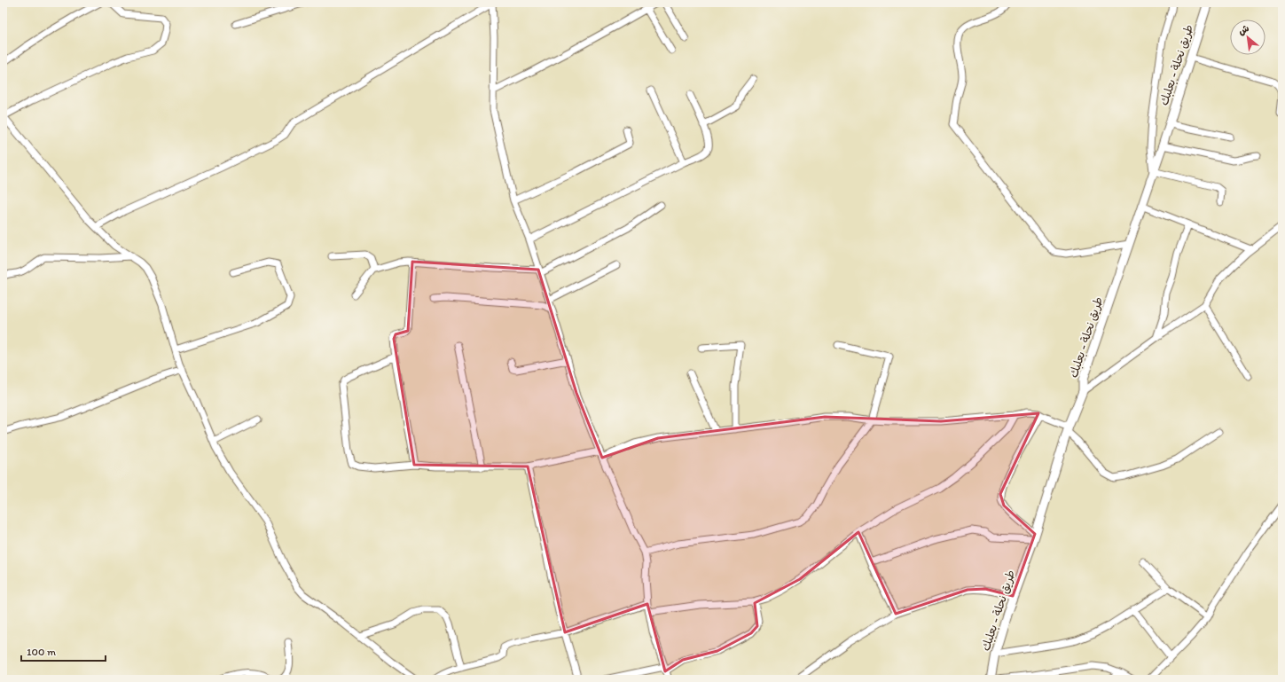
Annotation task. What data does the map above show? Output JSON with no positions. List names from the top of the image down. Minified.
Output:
{"streets":{"street":["طريق نحلة - بعلبك"]},"scale_bar":"100 m","north":"top left"}
